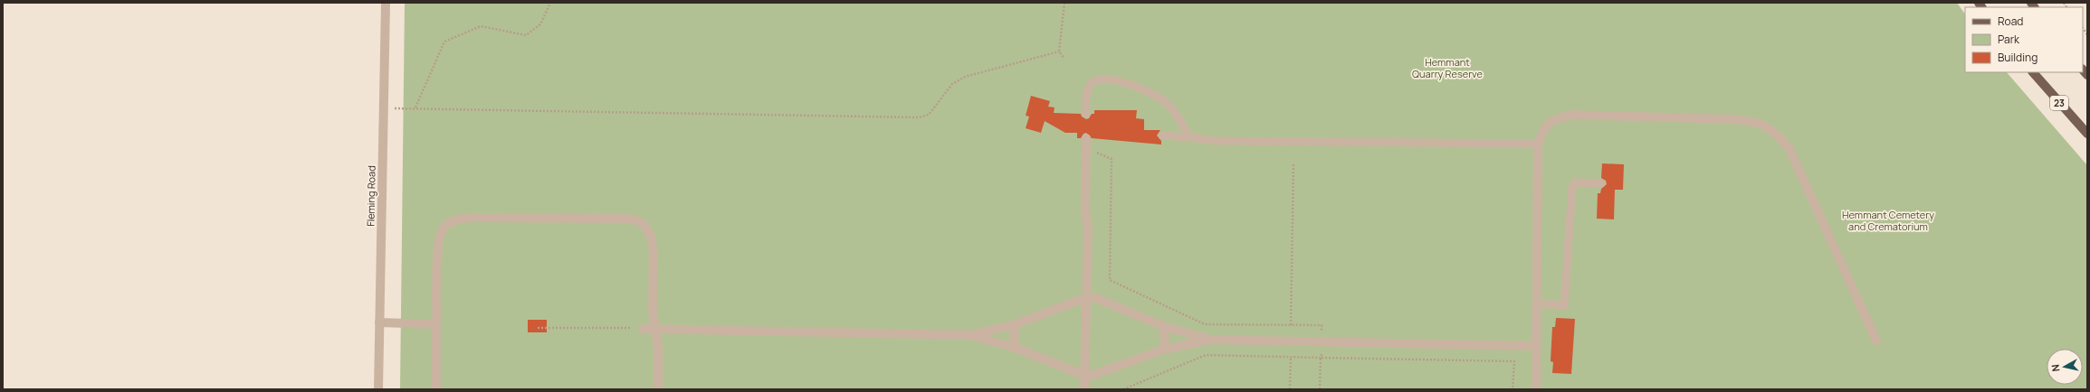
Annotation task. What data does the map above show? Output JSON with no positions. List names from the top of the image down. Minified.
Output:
{"streets":{"main road":["23"],"street":["Fleming Road"]},"parks":["Hemmant Quarry Reserve","Hemmant Cemetery and Crematorium"],"legend":["Road","Park","Building"],"north":"left"}
